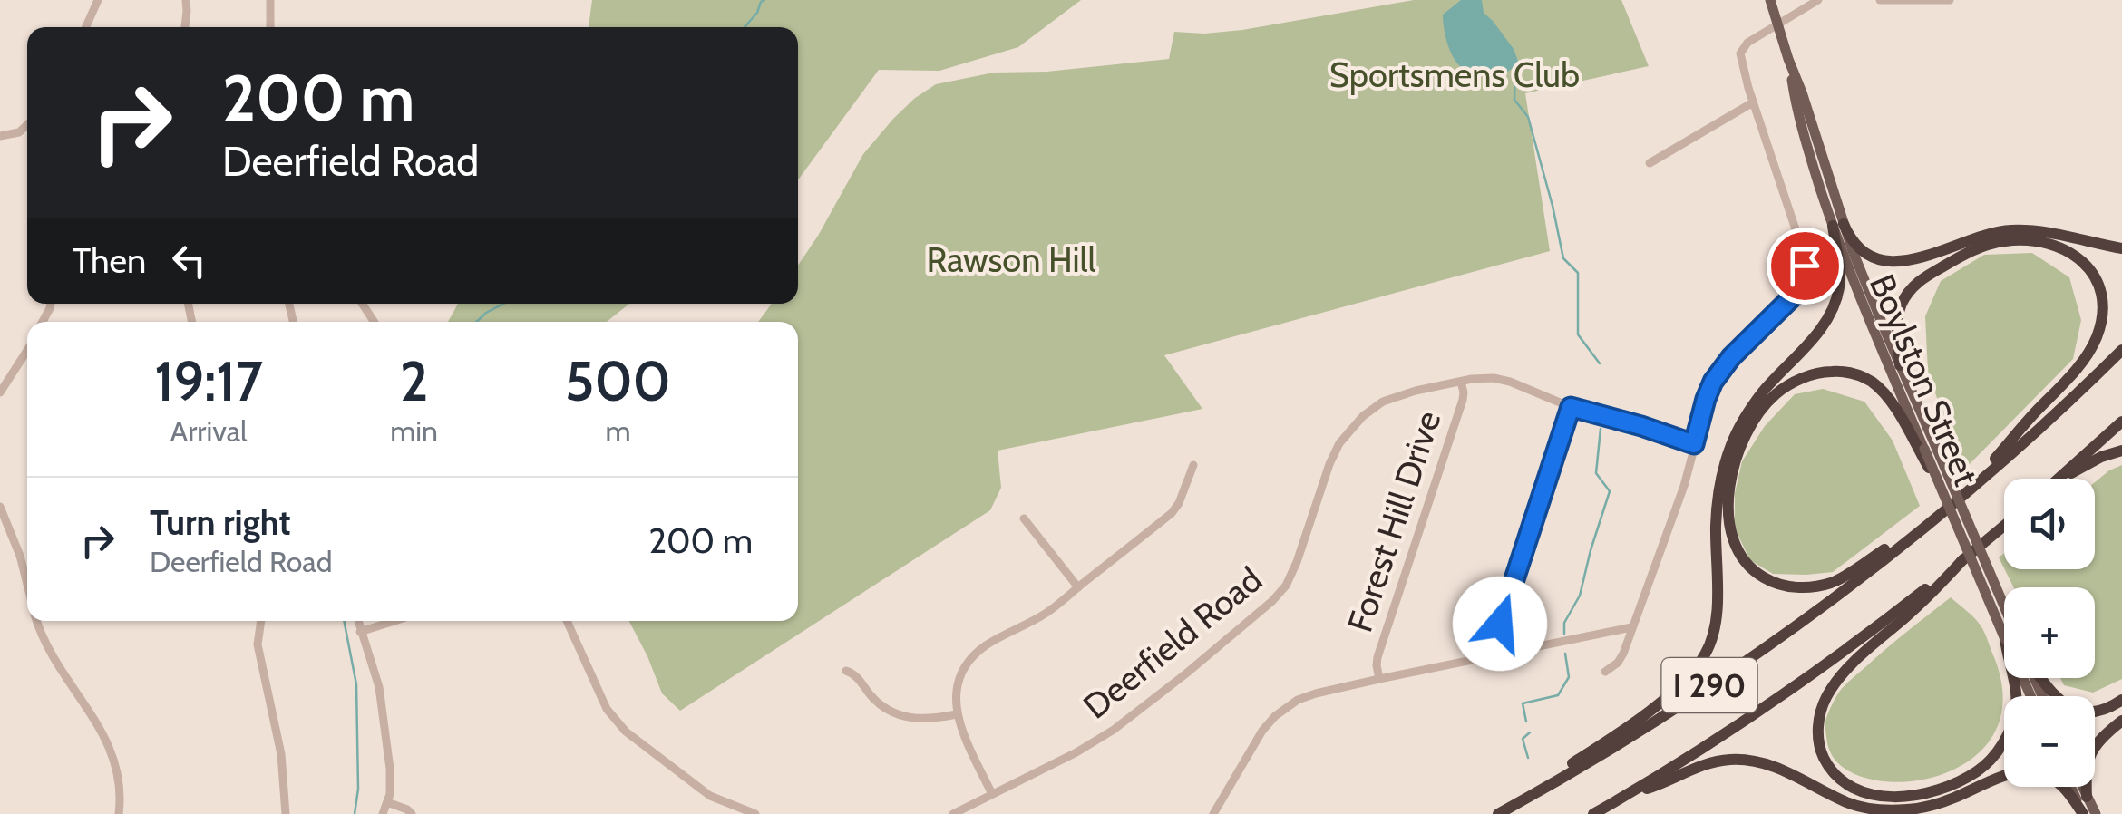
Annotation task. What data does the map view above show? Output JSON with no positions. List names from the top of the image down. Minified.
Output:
{"streets":{"highway":["I 290"],"main road":["Boylston Street"],"street":["Forest Hill Drive","Deerfield Road"]},"crossings":[["Forest Hill Drive","Deerfield Road"]],"parks":["Sportsmens Club","Rawson Hill"],"page":{"turn":["200 m","Deerfield Road"],"then":"Then","eta":["19:17","Arrival","2","min","500","m"],"list":[{"name":"Turn right","note":"Deerfield Road","value":"200 m"}],"map_buttons":["+","−"]}}
